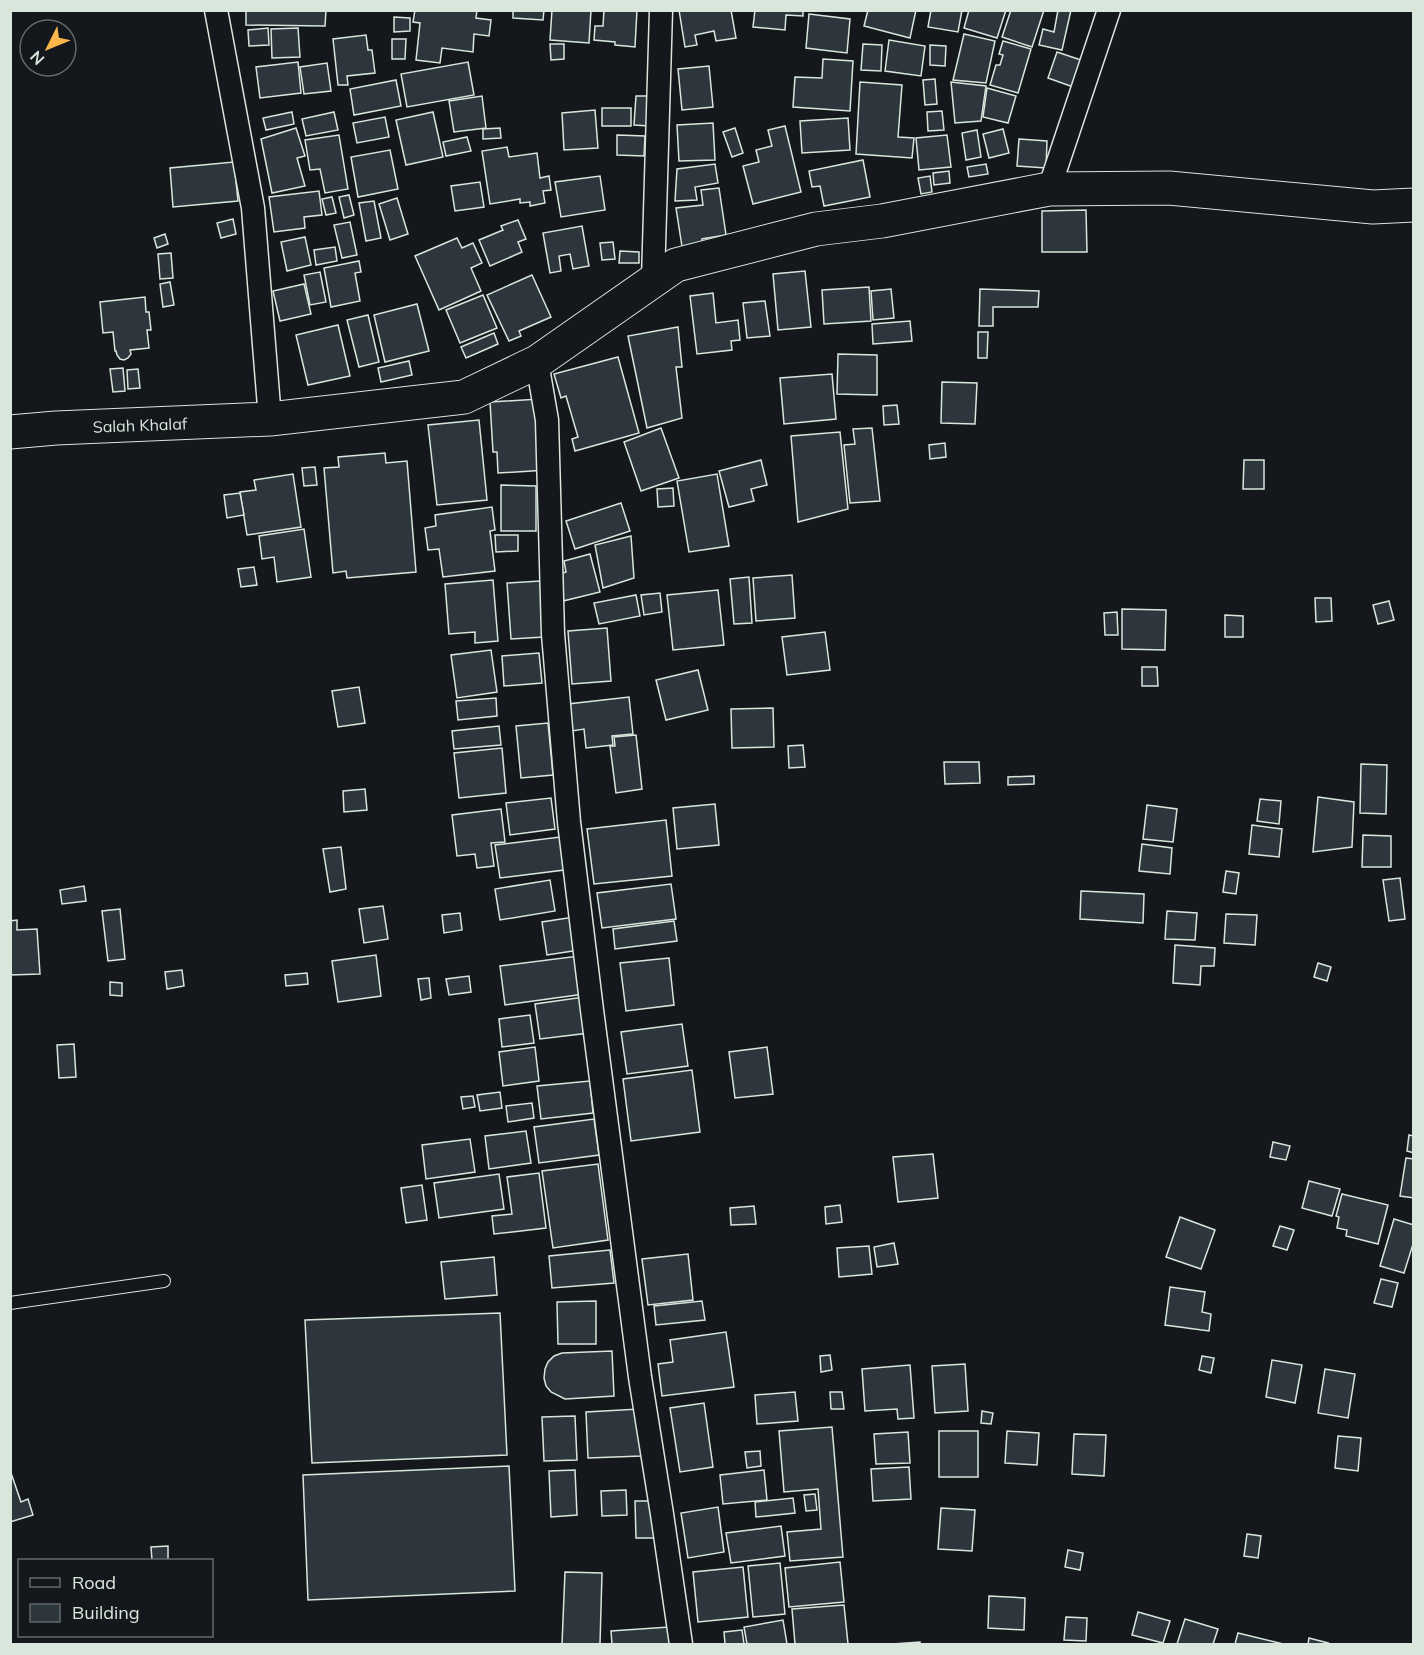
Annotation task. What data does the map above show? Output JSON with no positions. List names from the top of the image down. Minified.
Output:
{"streets":{"street":["Salah Khalaf"]},"legend":["Road","Building"],"north":"bottom left"}
